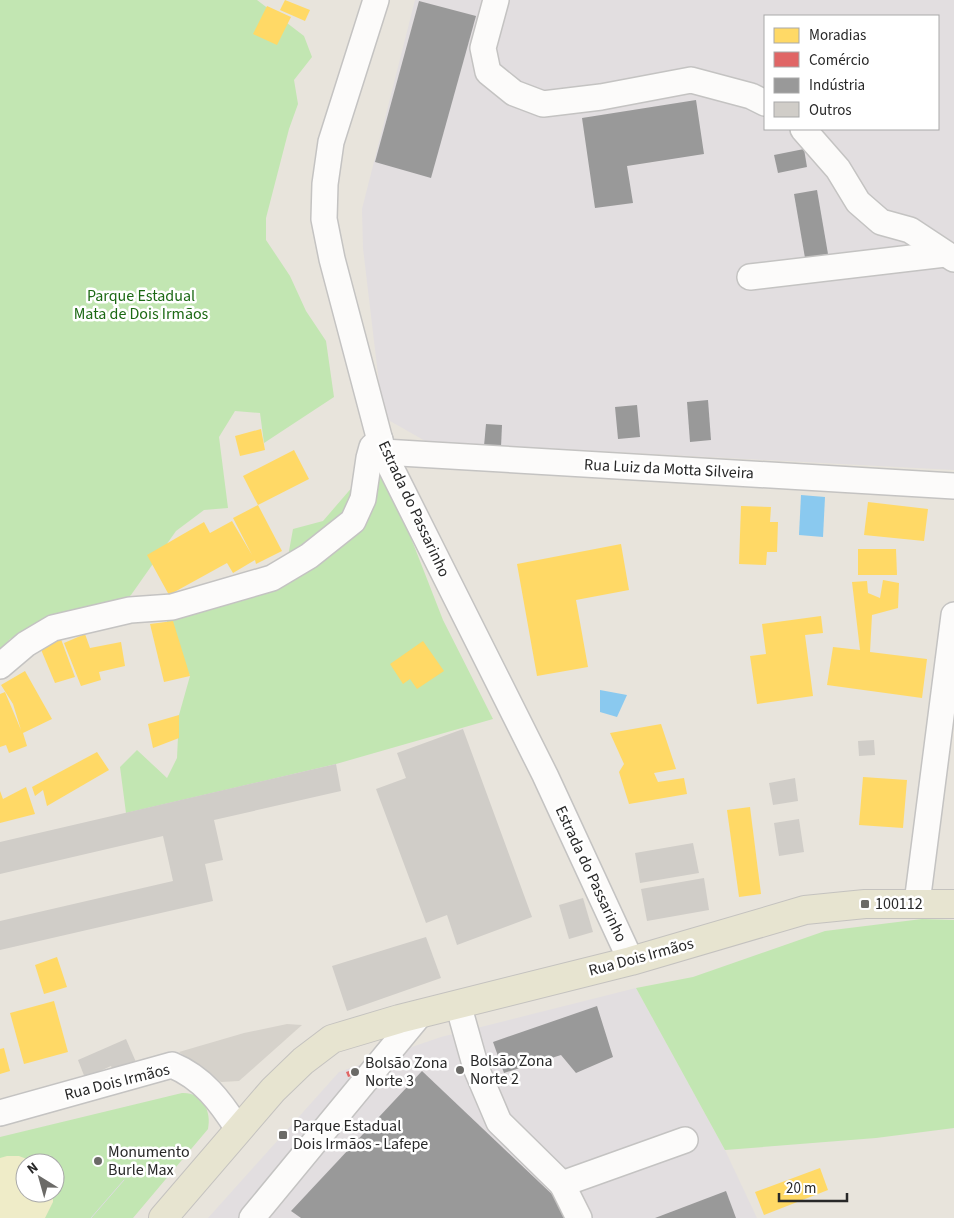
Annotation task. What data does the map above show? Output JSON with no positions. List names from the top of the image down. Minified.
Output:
{"streets":{"main road":["Rua Dois Irmãos"],"street":["Rua Luiz da Motta Silveira","Estrada do Passarinho"]},"crossings":[["Rua Luiz da Motta Silveira","Estrada do Passarinho"],["Estrada do Passarinho","Rua Dois Irmãos"]],"parks":["Parque Estadual Mata de Dois Irmãos"],"places":{"transit":["100112","Parque Estadual Dois Irmãos - Lafepe"],"other":["Bolsão Zona Norte 2","Bolsão Zona Norte 3","Monumento Burle Max"]},"legend":["Moradias","Comércio","Indústria","Outros"],"scale_bar":"20 m","north":"top left"}
